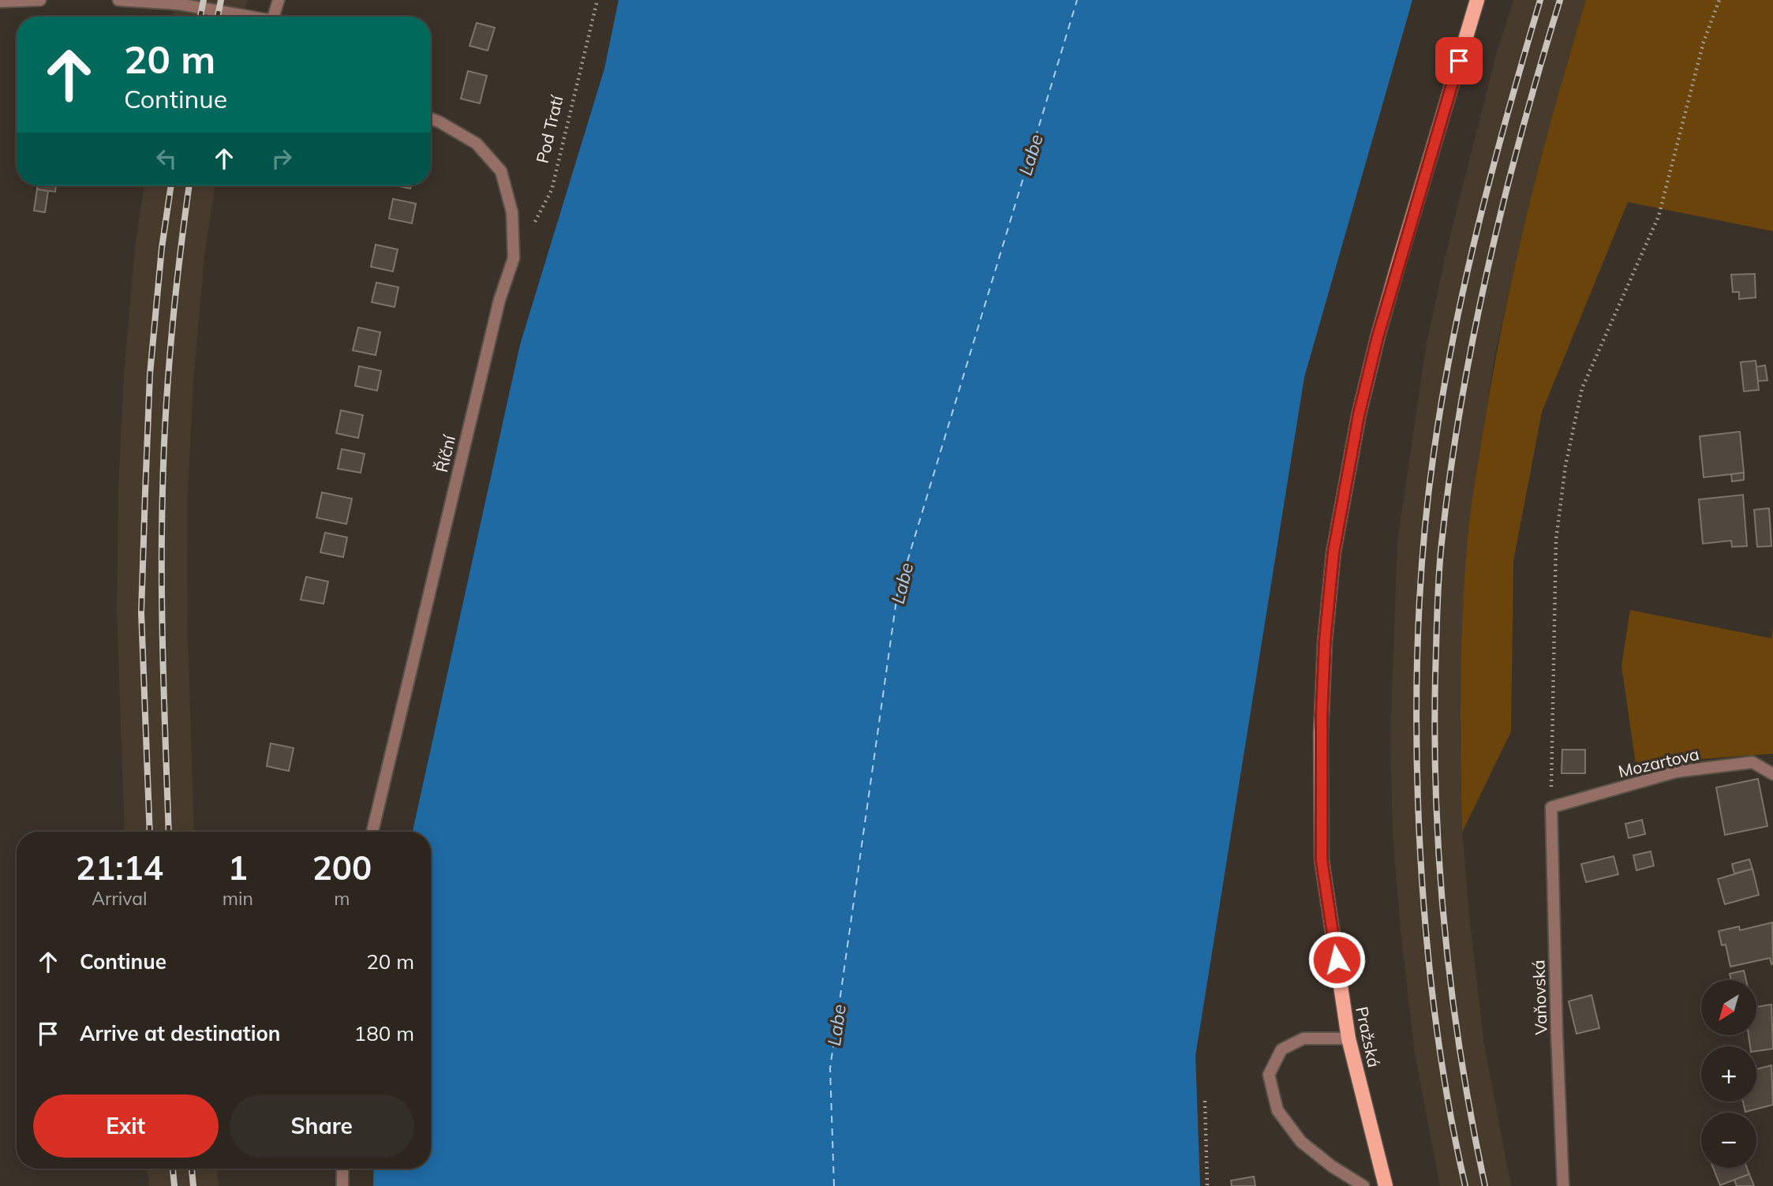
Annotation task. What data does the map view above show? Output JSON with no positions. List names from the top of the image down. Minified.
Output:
{"streets":{"main road":["Pražská"],"street":["Říční","Mozartova","Vaňovská"],"path":["Pod Tratí"]},"crossings":[["Pod Tratí","Říční"],["Mozartova","Vaňovská"]],"water":["Labe"],"north":"bottom left","page":{"turn":["20 m","Continue"],"eta":["21:14","Arrival","1","min","200","m"],"list":[{"name":"Continue","value":"20 m"},{"name":"Arrive at destination","value":"180 m"}],"map_buttons":["+","−"],"buttons":["Exit","Share"]}}
